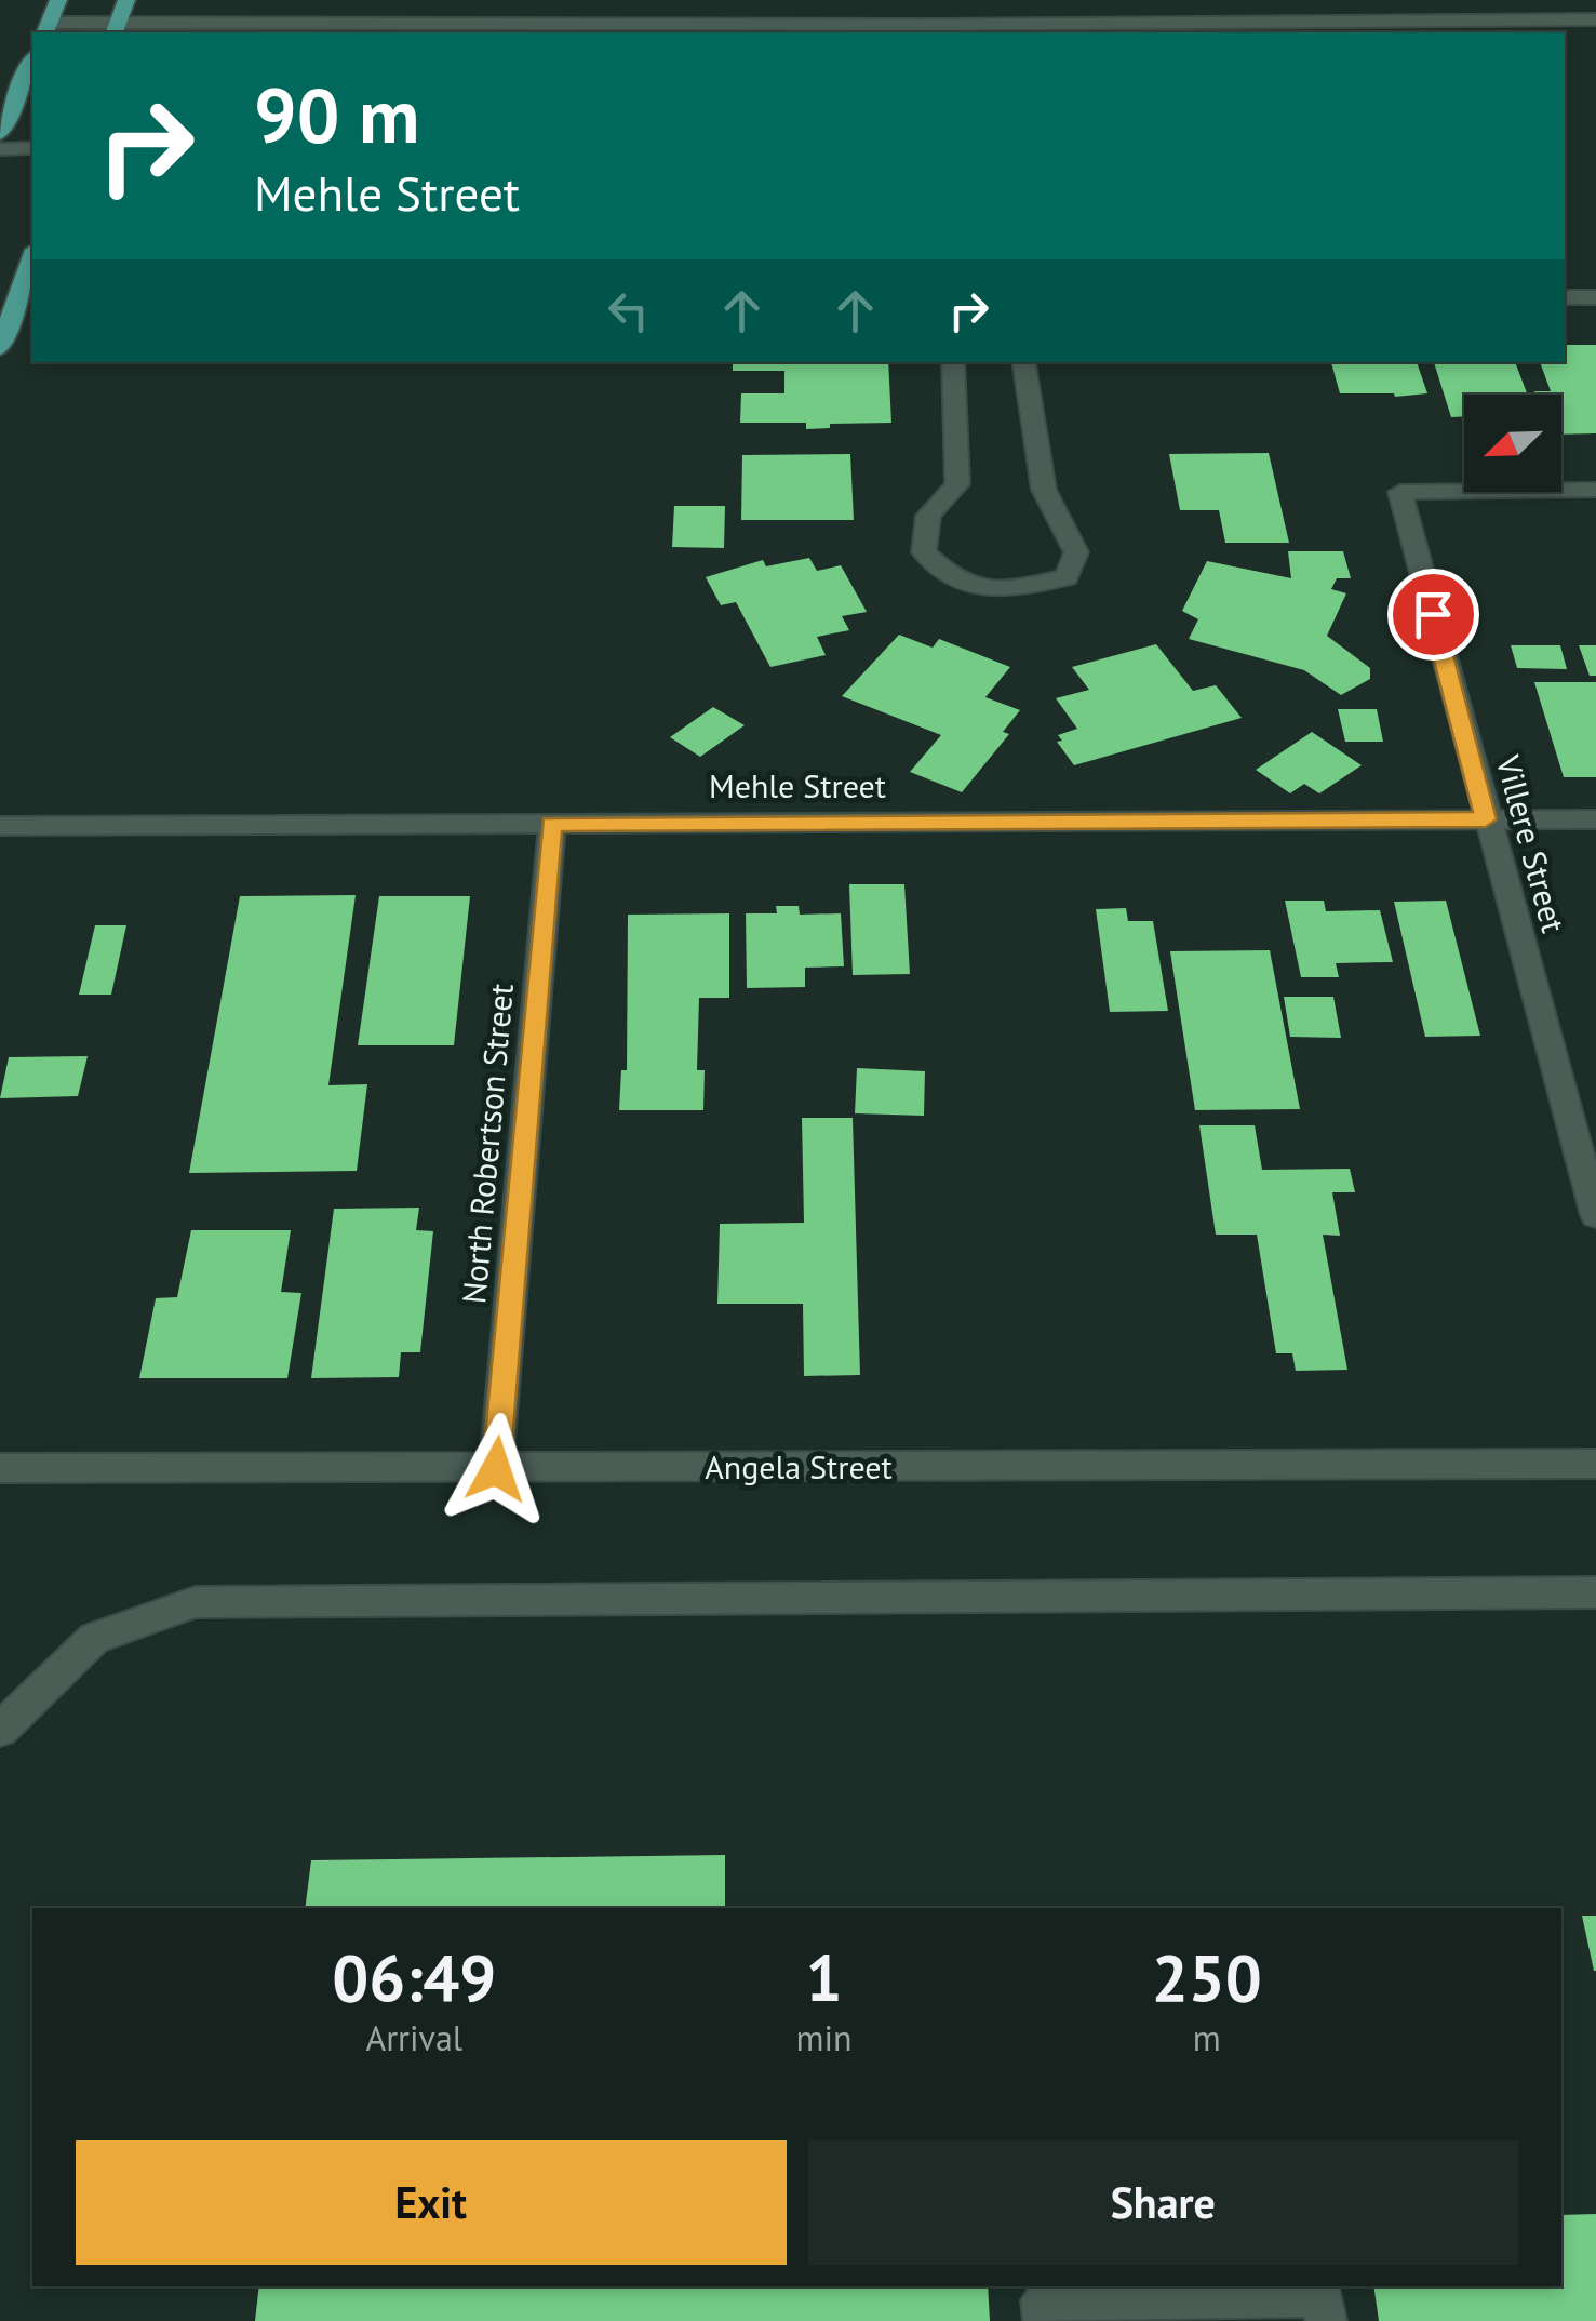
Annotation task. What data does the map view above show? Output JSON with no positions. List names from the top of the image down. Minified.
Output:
{"streets":{"street":["Mehle Street","Villere Street","North Robertson Street","Angela Street"]},"crossings":[["Mehle Street","Villere Street"],["Mehle Street","North Robertson Street"],["North Robertson Street","Angela Street"]],"north":"bottom left","page":{"turn":["90 m","Mehle Street"],"eta":["06:49","Arrival","1","min","250","m"],"buttons":["Exit","Share"]}}
